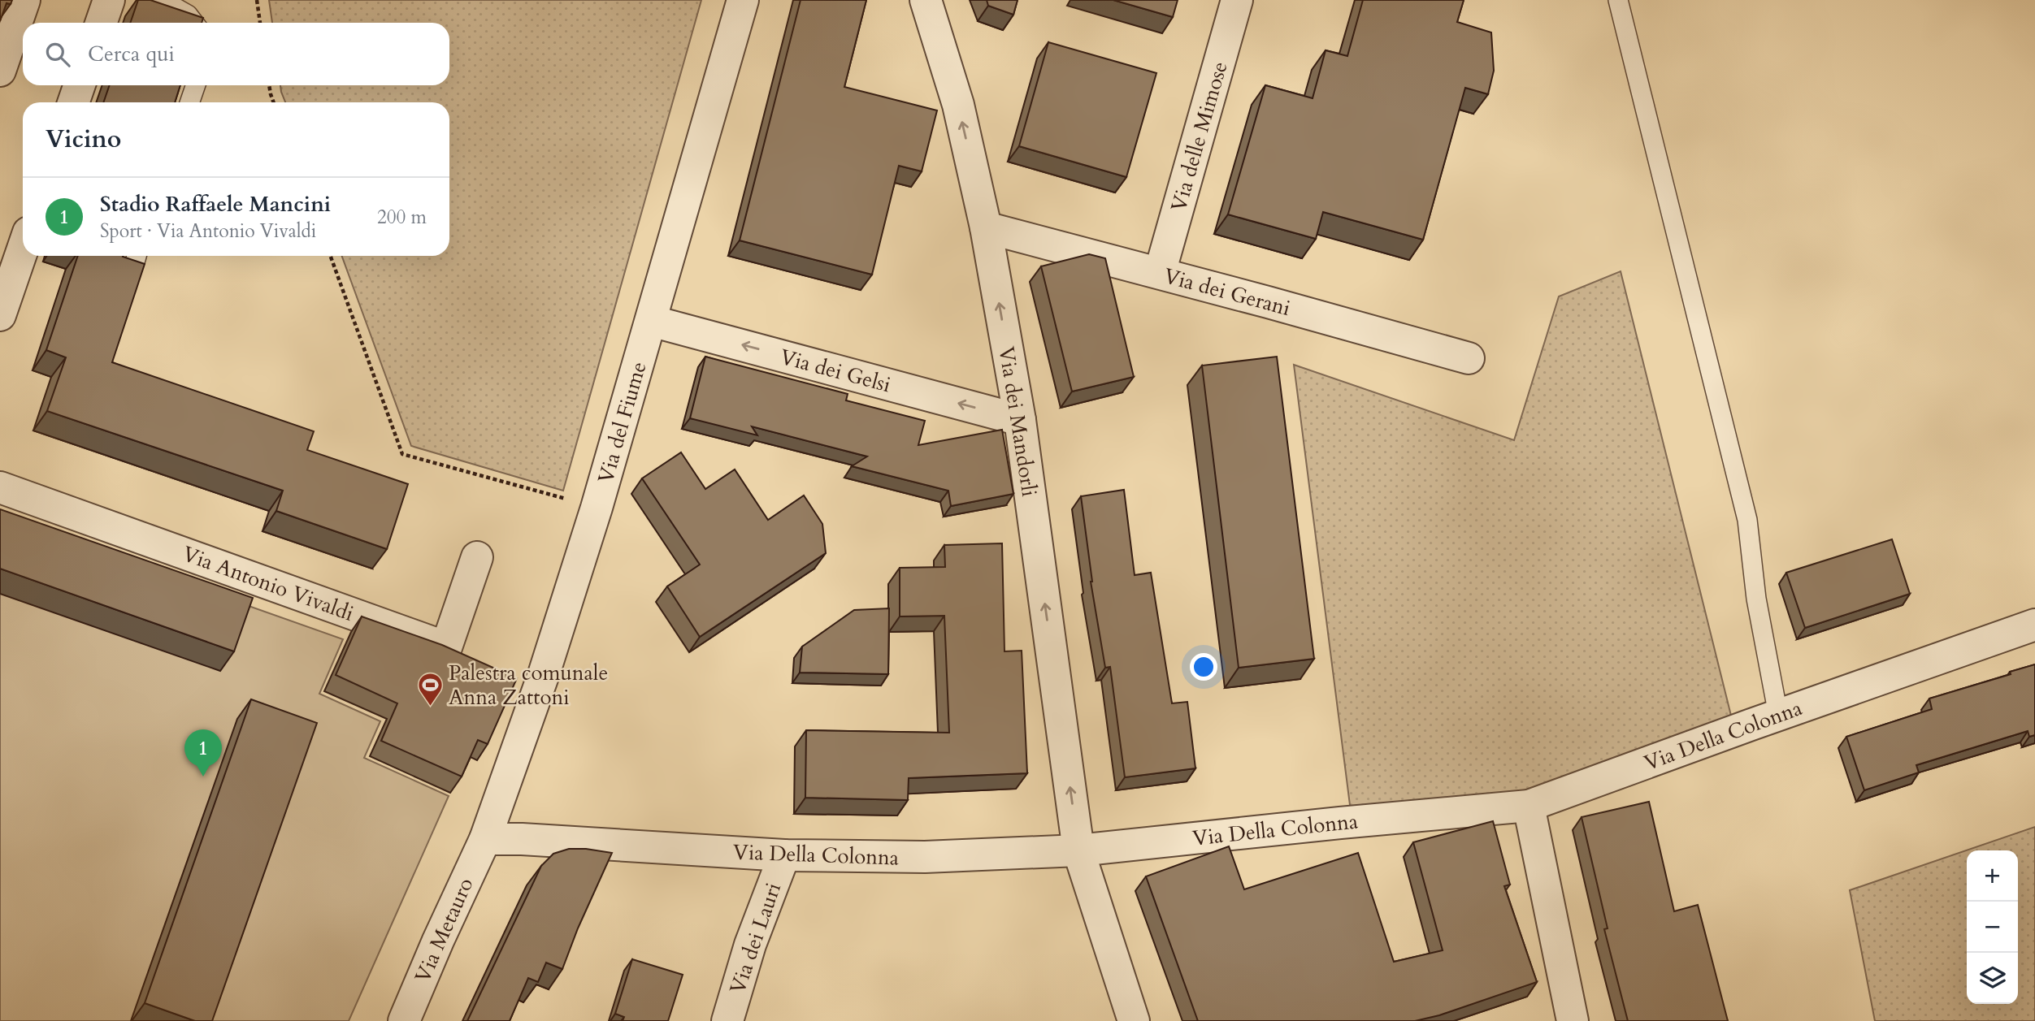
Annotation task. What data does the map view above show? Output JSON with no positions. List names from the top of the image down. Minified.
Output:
{"streets":{"street":["Via delle Mimose","Via dei Gerani","Via dei Gelsi","Via dei Mandorli","Via del Fiume","Via Antonio Vivaldi","Via Della Colonna","Via Metauro","Via dei Lauri"]},"crossings":[["Via delle Mimose","Via dei Gerani"],["Via dei Gerani","Via dei Mandorli"],["Via dei Gelsi","Via dei Mandorli"],["Via dei Gelsi","Via del Fiume"],["Via dei Mandorli","Via Della Colonna"],["Via del Fiume","Via Della Colonna"],["Via del Fiume","Via Metauro"],["Via Della Colonna","Via Metauro"],["Via Della Colonna","Via dei Lauri"]],"one_way":["Via dei Gelsi","Via dei Mandorli"],"places":{"sports":["Palestra comunale Anna Zattoni"]},"page":{"search":"Cerca qui","heading":"Vicino","list":[{"mark":"1","name":"Stadio Raffaele Mancini","note":"Sport · Via Antonio Vivaldi","value":"200 m"}],"pins":"1","map_buttons":["+","−"]}}
